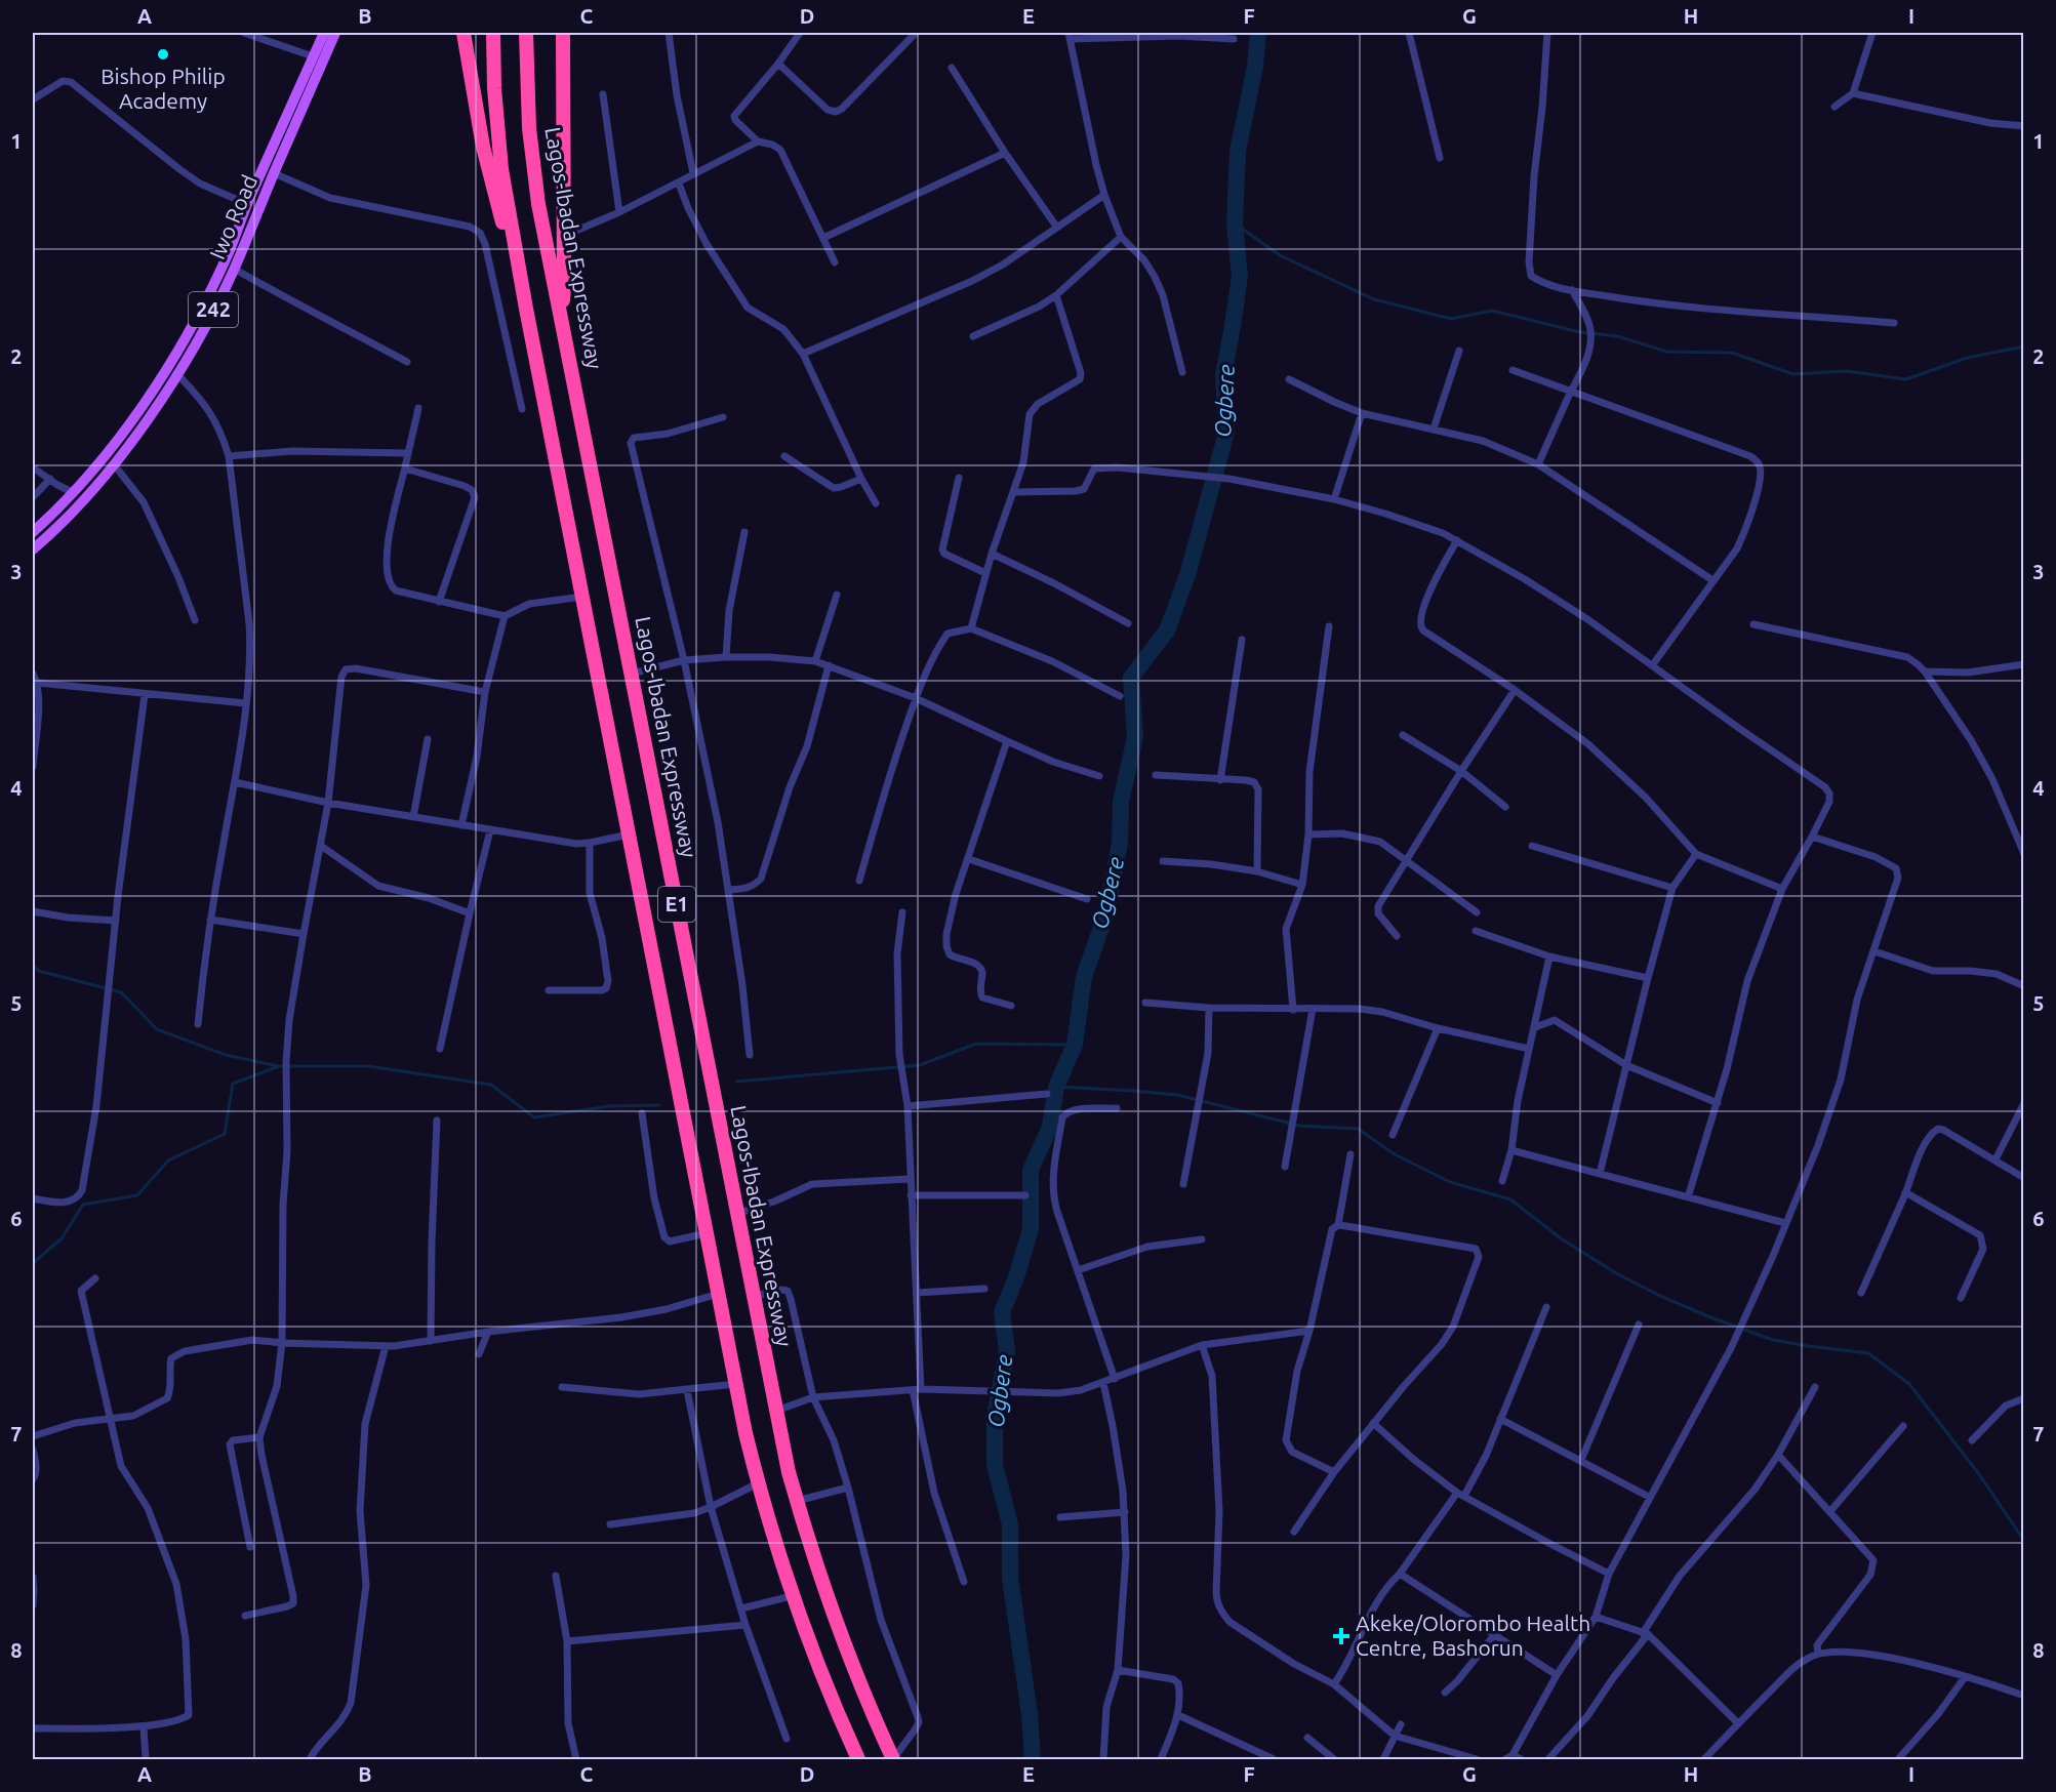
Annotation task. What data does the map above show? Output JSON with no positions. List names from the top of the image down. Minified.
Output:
{"streets":{"highway":["Lagos-Ibadan Expressway","E1"],"main road":["Iwo Road","242"]},"water":["Ogbere"],"places":{"other":["Bishop Philip Academy"],"health":["Akeke/Olorombo Health Centre, Bashorun"]},"grid":{"columns":["A","B","C","D","E","F","G","H","I"],"rows":["1","2","3","4","5","6","7","8"]}}
